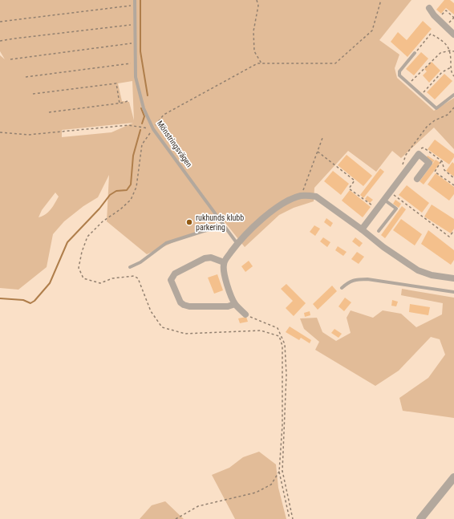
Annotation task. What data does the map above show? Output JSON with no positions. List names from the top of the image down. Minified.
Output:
{"streets":{"lane":["Mönstringsvägen"]},"places":["rukhunds klubb parkering"]}
